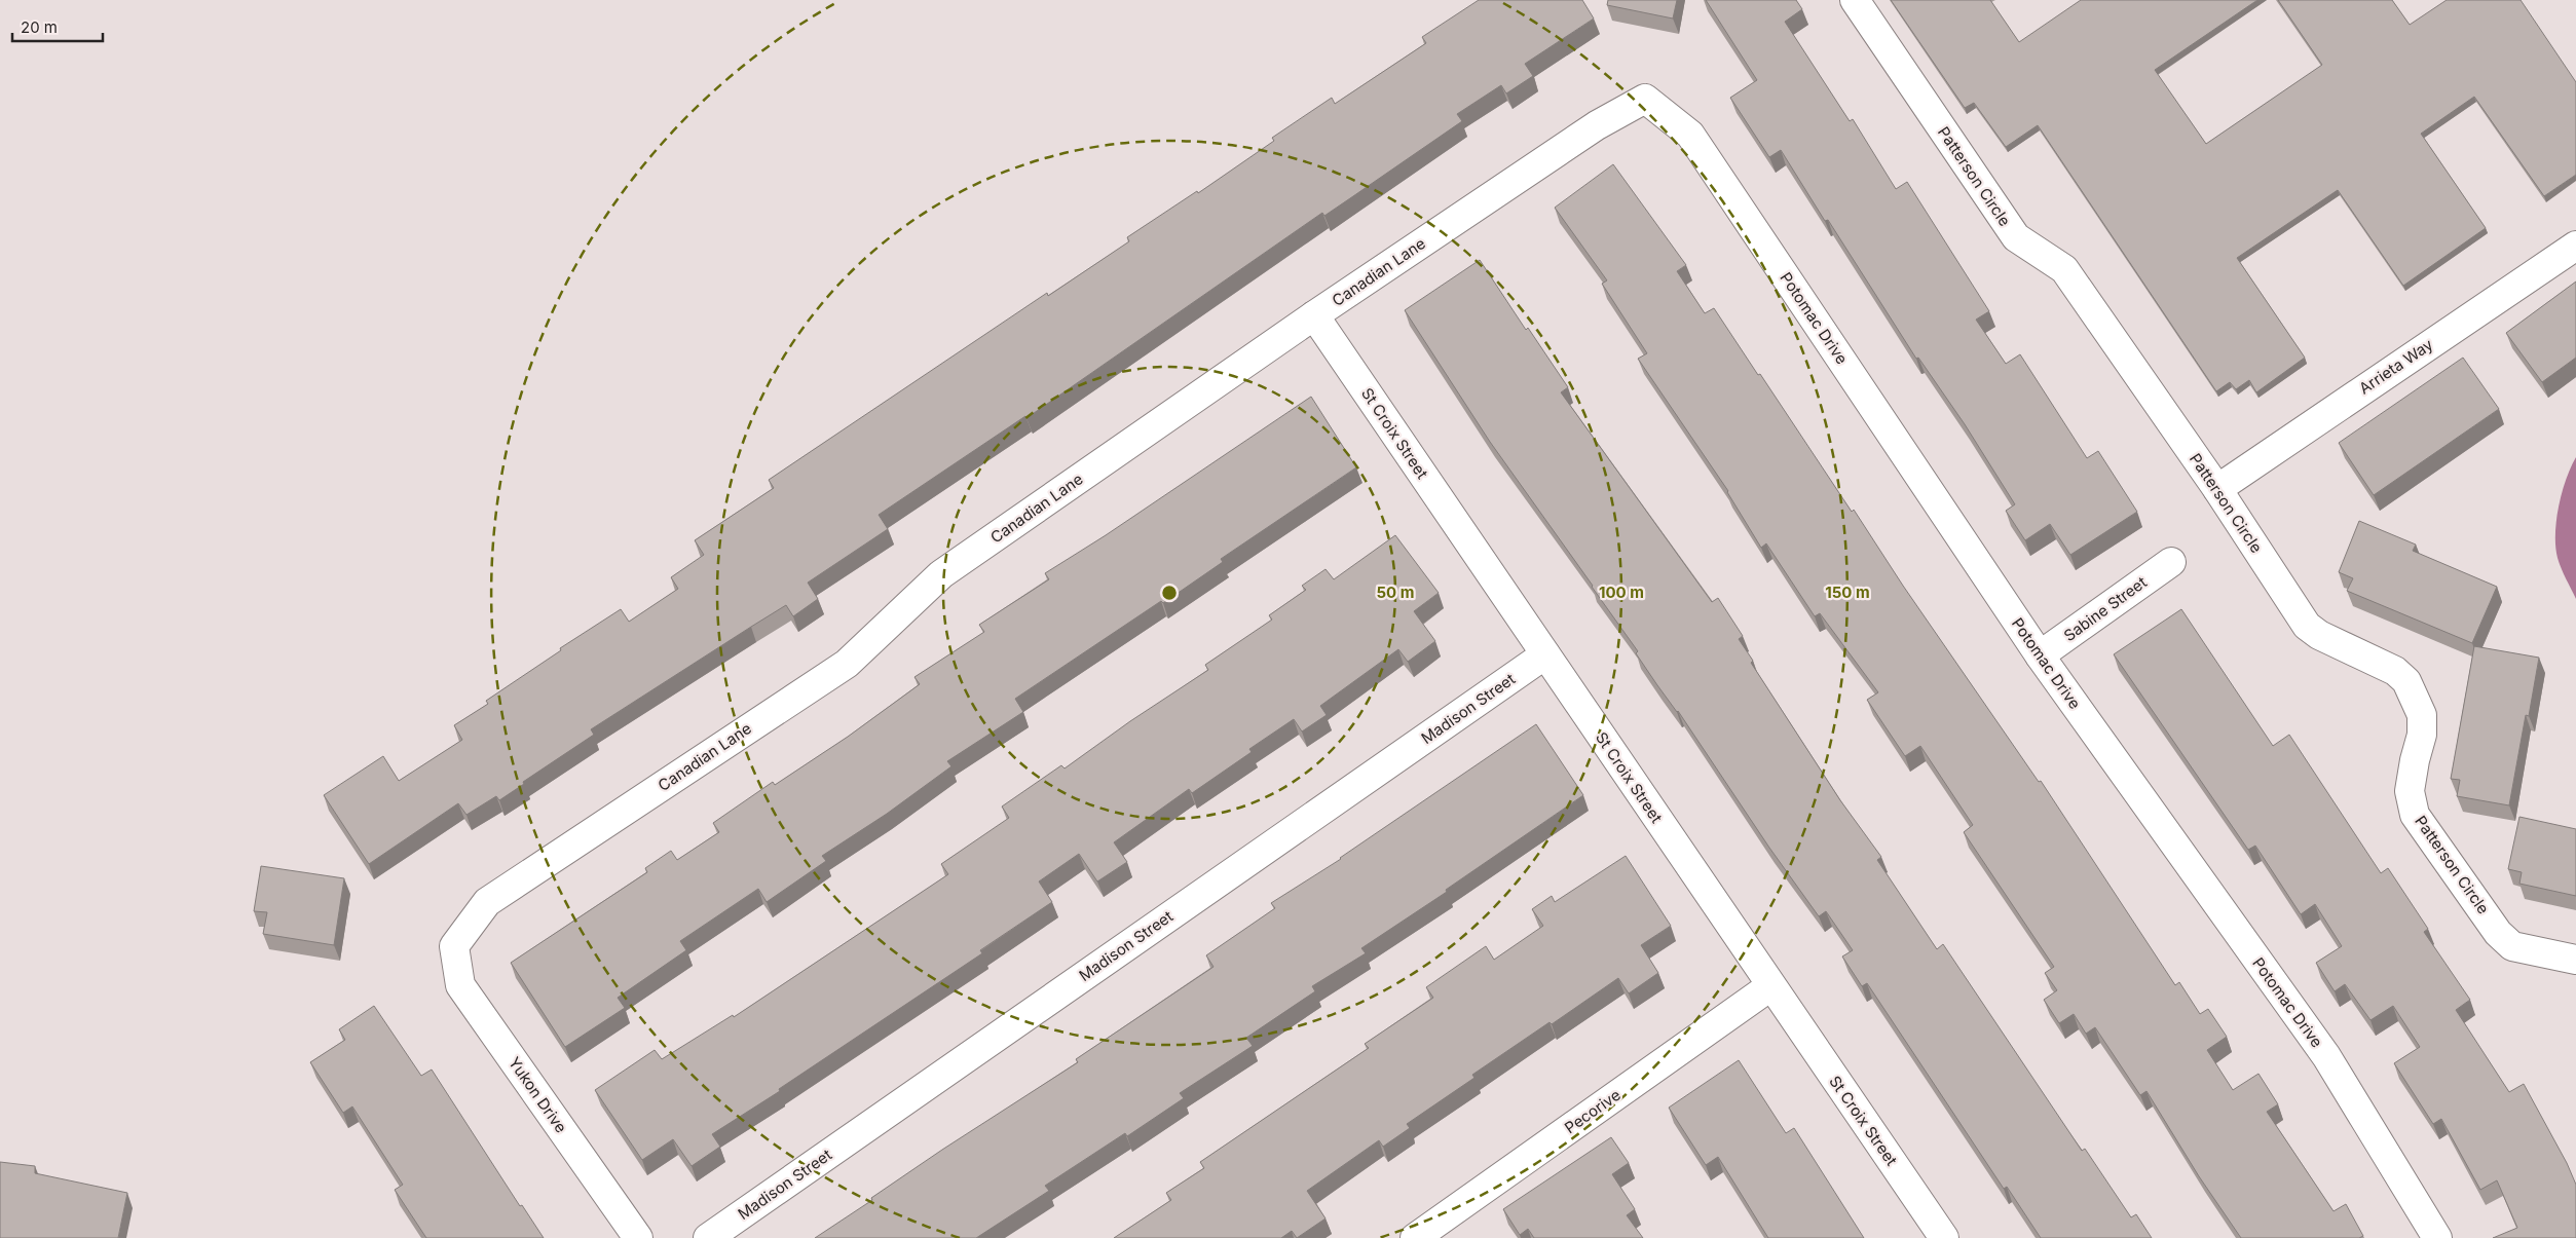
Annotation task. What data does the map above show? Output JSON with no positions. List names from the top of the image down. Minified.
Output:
{"streets":{"street":["Patterson Circle","Canadian Lane","Potomac Drive","Arrieta Way","St Croix Street","Sabine Street","Madison Street","Yukon Drive","Pecorive"]},"crossings":[["Patterson Circle","Arrieta Way"],["Canadian Lane","Potomac Drive"],["Canadian Lane","St Croix Street"],["Canadian Lane","Yukon Drive"],["Potomac Drive","Sabine Street"],["St Croix Street","Madison Street"],["St Croix Street","Pecorive"]],"scale_bar":"20 m","rings":["50 m","100 m","150 m"]}
